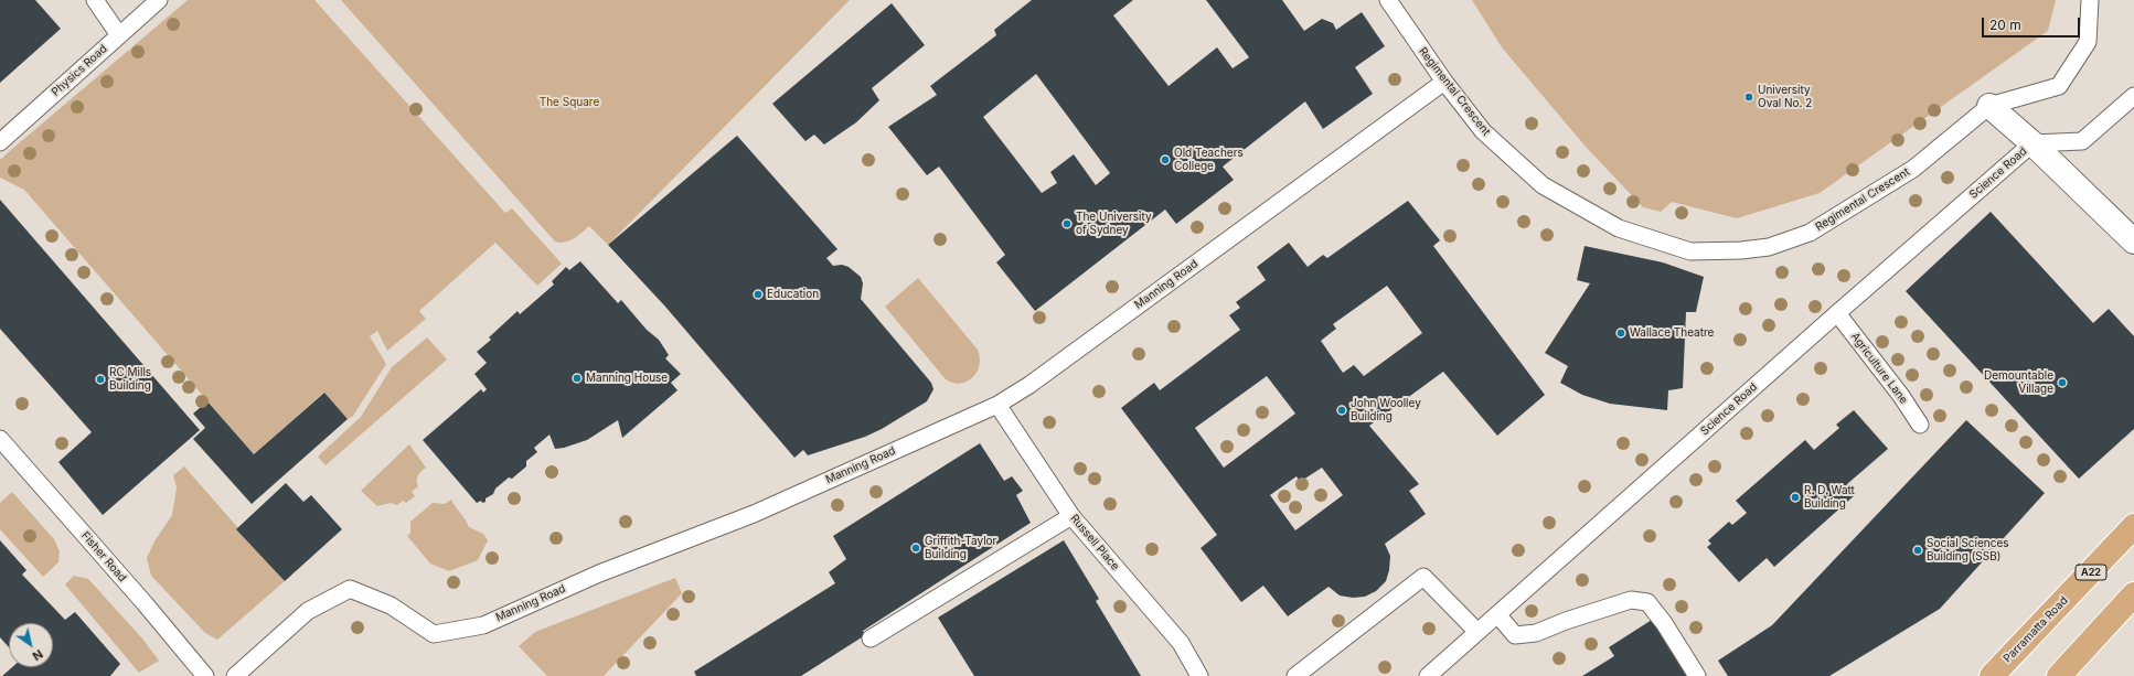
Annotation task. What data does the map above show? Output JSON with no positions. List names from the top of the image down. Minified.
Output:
{"streets":{"highway":["A22","Parramatta Road"],"lane":["Physics Road","Regimental Crescent","Science Road","Manning Road","Agriculture Lane","Russell Place","Fisher Road"]},"crossings":[["Regimental Crescent","Manning Road"],["Science Road","Agriculture Lane"],["Manning Road","Russell Place"]],"parks":["The Square"],"places":["University Oval No. 2","Old Teachers College","The University of Sydney","Education","Wallace Theatre","Manning House","RC Mills Building","Demountable Village","John Woolley Building","R. D. Watt Building","Griffith-Taylor Building","Social Sciences Building (SSB)"],"scale_bar":"20 m","north":"bottom right"}
